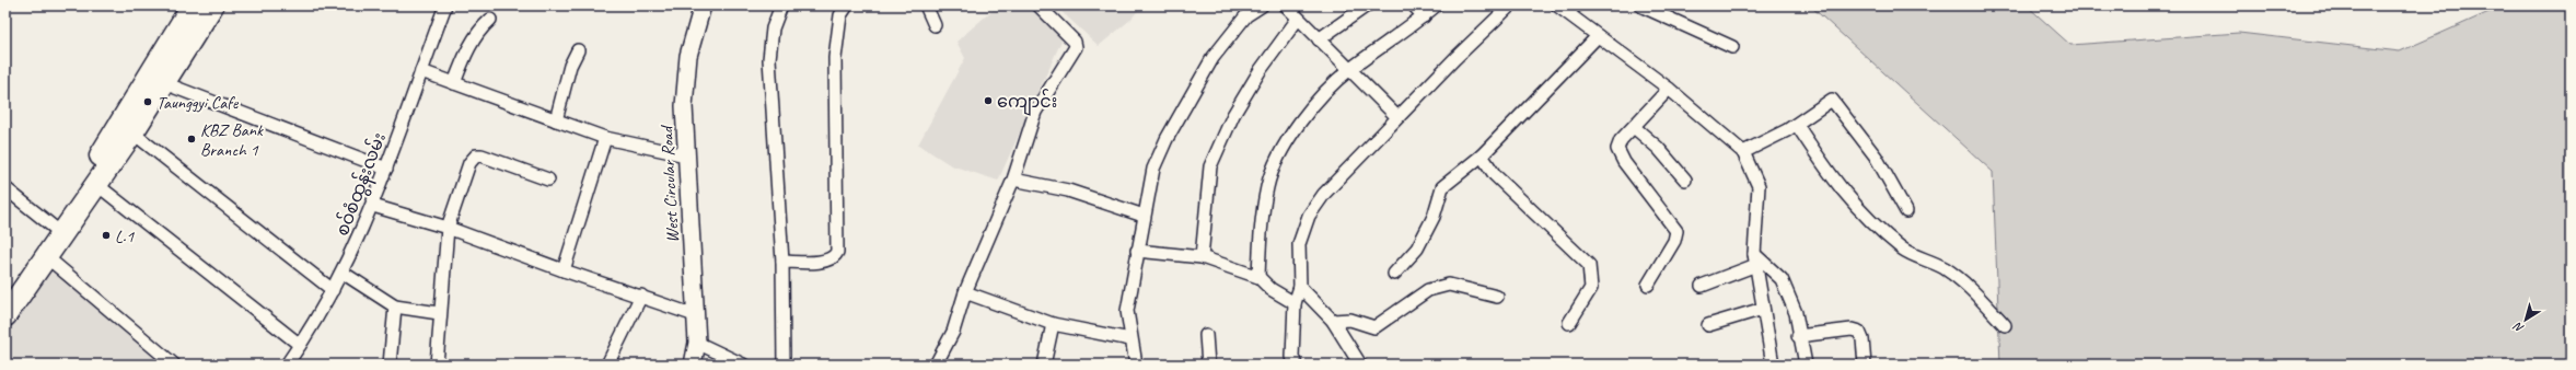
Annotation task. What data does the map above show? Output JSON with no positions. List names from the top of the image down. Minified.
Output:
{"streets":{"street":["စဝ်စံထွန်းလမ်း","West Circular Road"]},"places":["ကျောင်း","Taunggyi Cafe","KBZ Bank Branch 1","L.1"],"north":"bottom left"}
